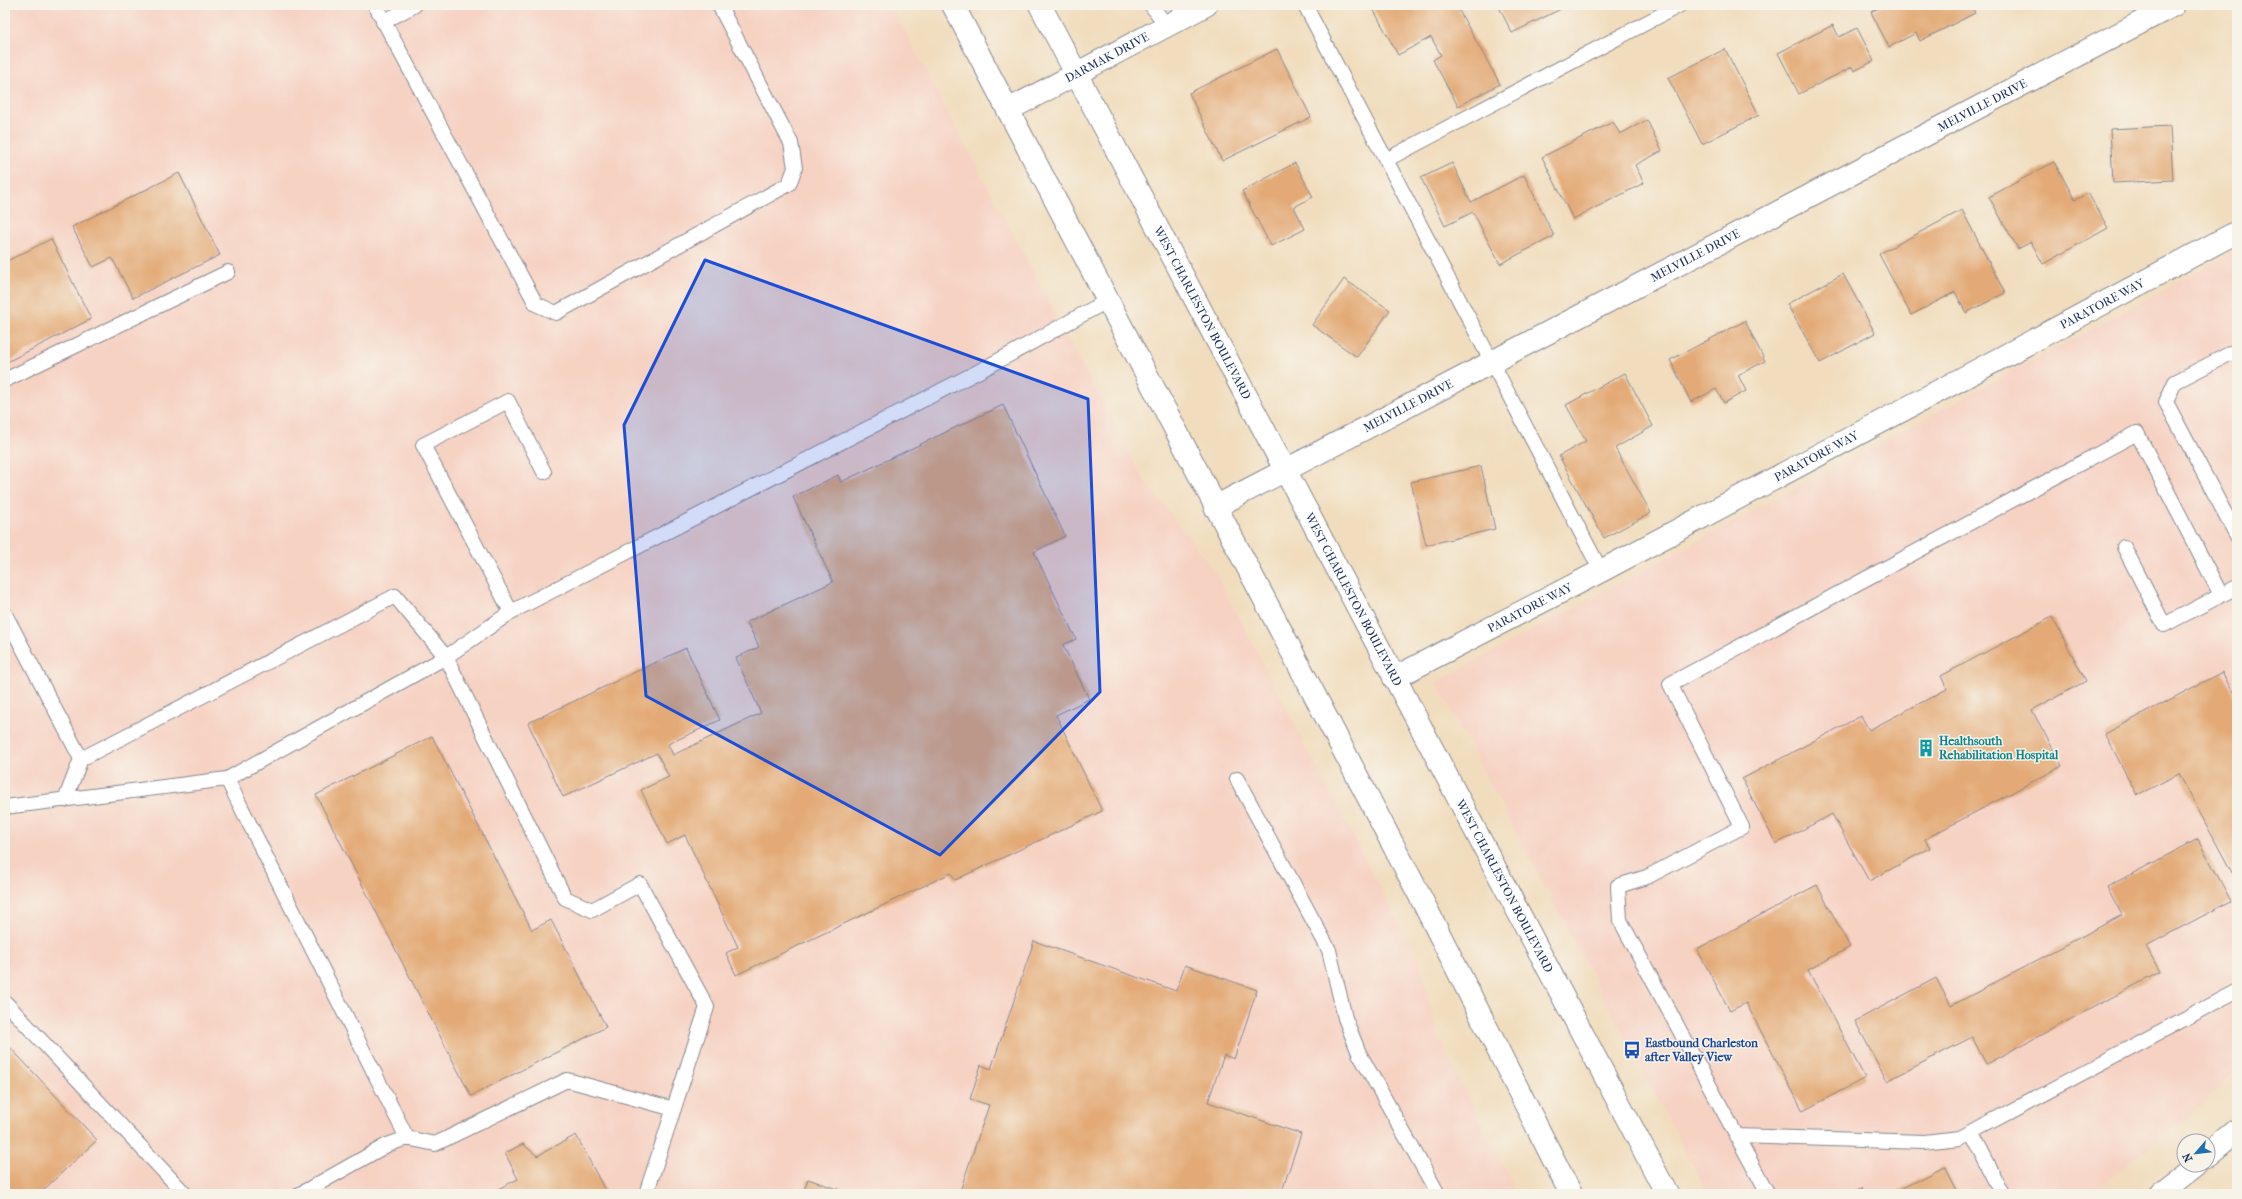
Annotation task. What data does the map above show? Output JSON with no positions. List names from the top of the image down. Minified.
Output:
{"streets":{"main road":["DARMAK DRIVE","MELVILLE DRIVE","PARATORE WAY","WEST CHARLESTON BOULEVARD"]},"crossings":[["DARMAK DRIVE","WEST CHARLESTON BOULEVARD"],["MELVILLE DRIVE","WEST CHARLESTON BOULEVARD"],["PARATORE WAY","WEST CHARLESTON BOULEVARD"]],"places":{"building":["Healthsouth Rehabilitation Hospital"],"bus stop":["Eastbound Charleston after Valley View"]},"north":"bottom left"}
